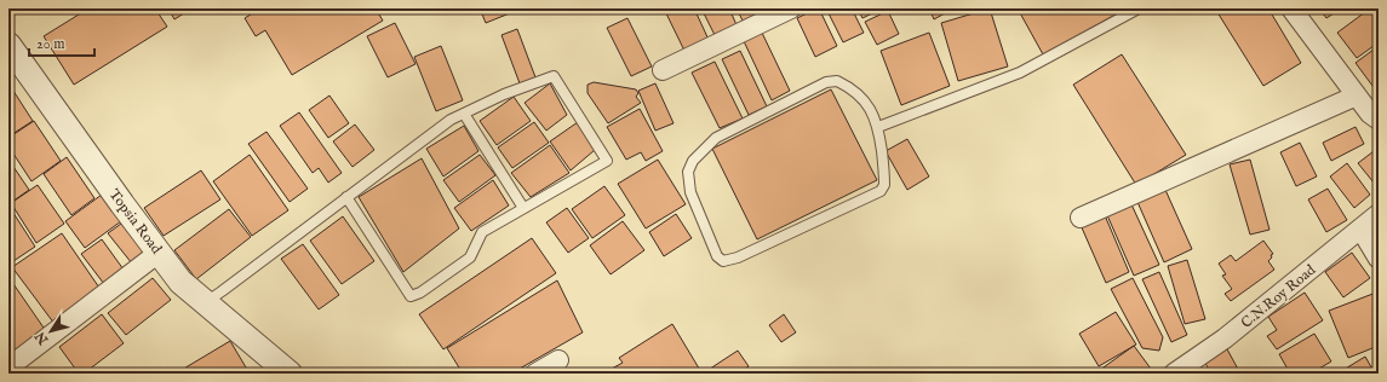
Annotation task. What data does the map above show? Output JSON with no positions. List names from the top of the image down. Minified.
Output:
{"streets":{"street":["Topsia Road","C.N.Roy Road"]},"scale_bar":"20 m","north":"bottom left"}
